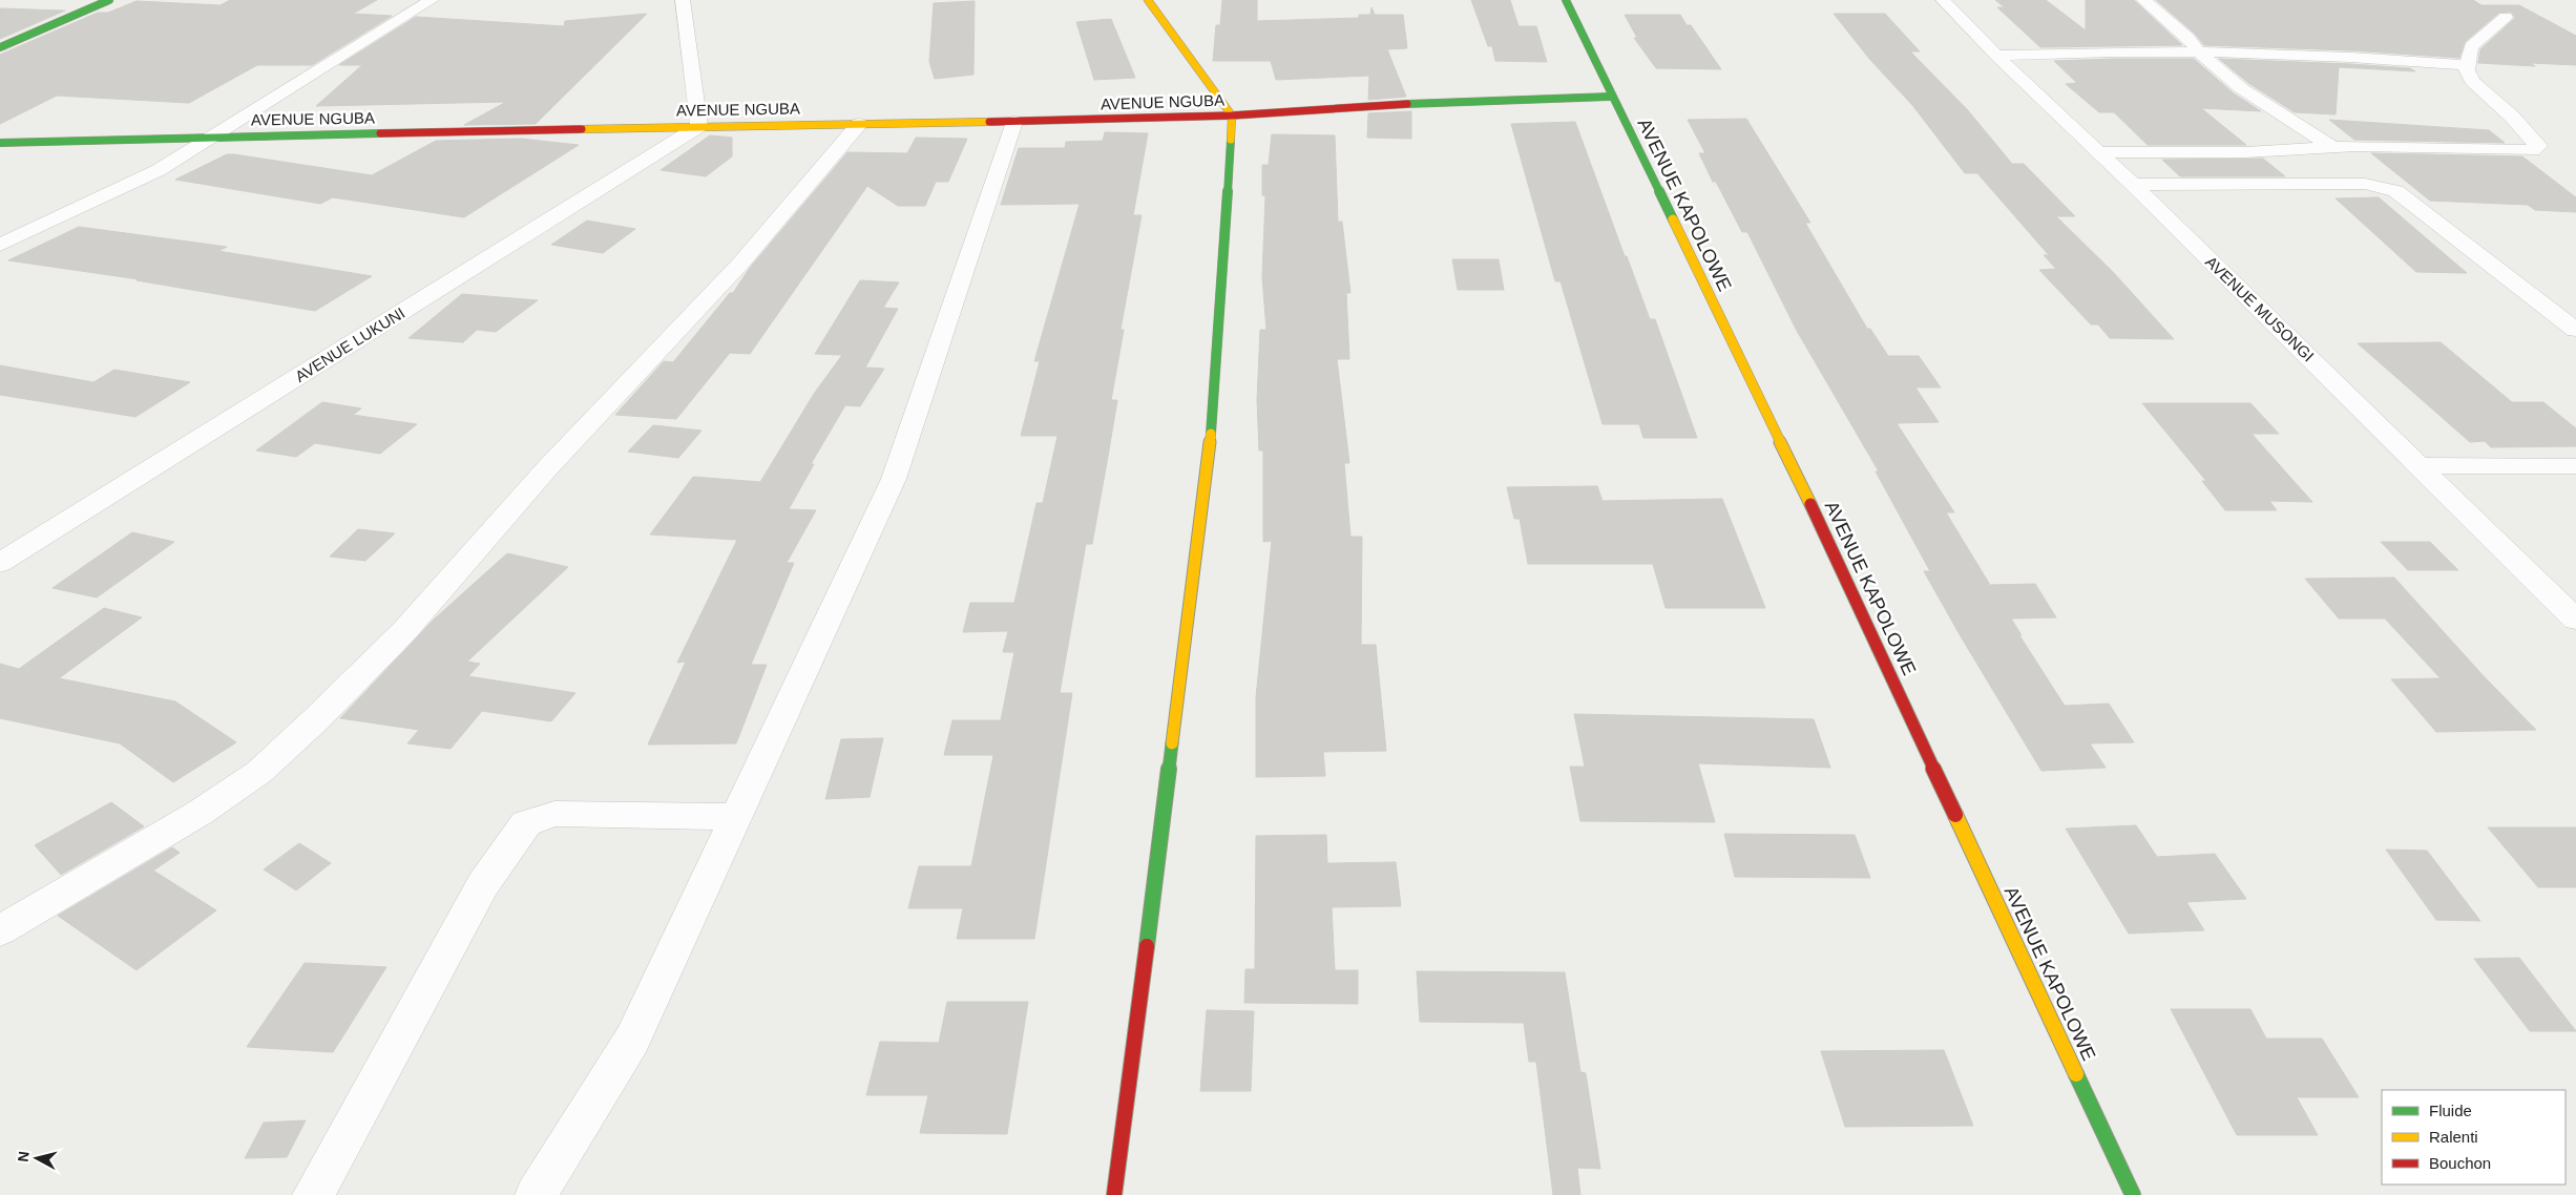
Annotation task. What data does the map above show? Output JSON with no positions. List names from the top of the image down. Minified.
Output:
{"streets":{"main road":["AVENUE NGUBA","AVENUE KAPOLOWE"],"street":["AVENUE MUSONGI","AVENUE LUKUNI"]},"crossings":[["AVENUE NGUBA","AVENUE KAPOLOWE"],["AVENUE NGUBA","AVENUE LUKUNI"]],"legend":["Fluide","Ralenti","Bouchon"],"north":"left"}
